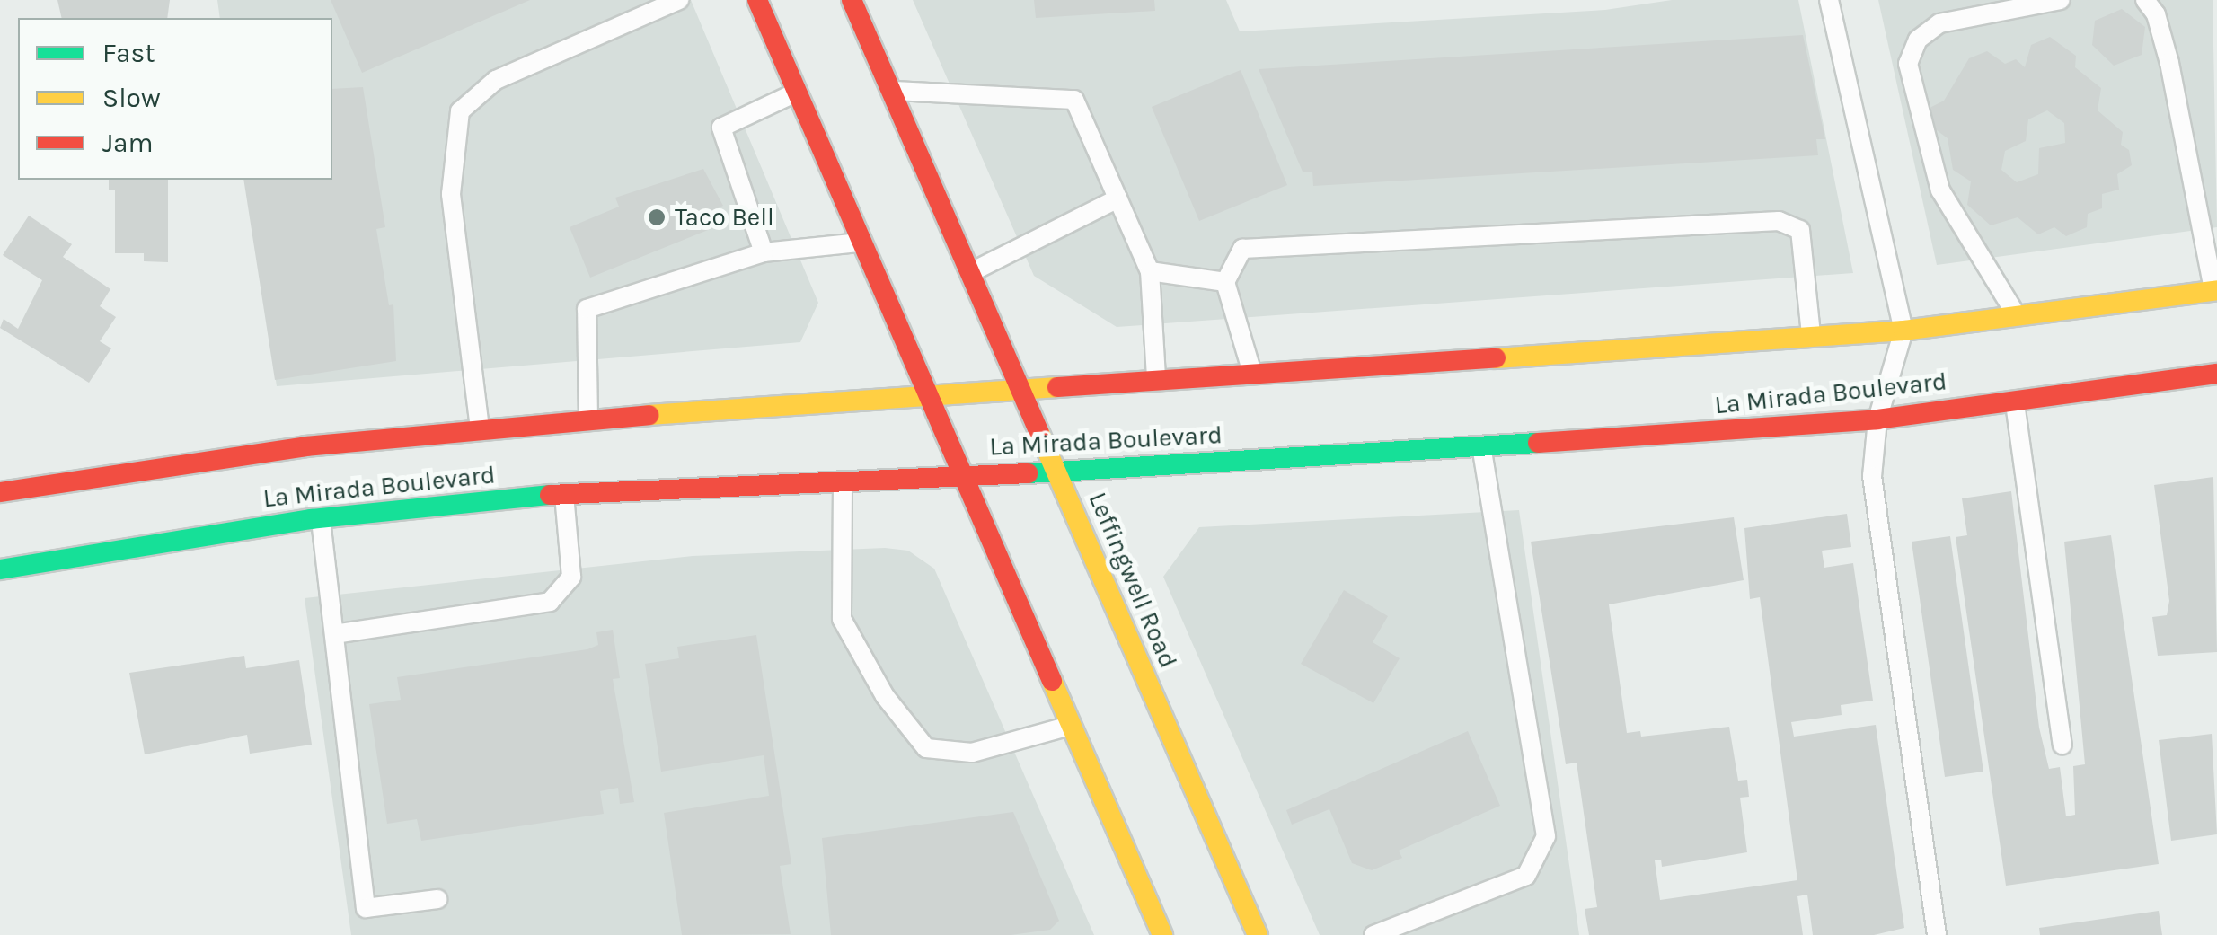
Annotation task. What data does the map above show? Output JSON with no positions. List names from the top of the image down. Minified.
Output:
{"streets":{"main road":["La Mirada Boulevard","Leffingwell Road"]},"crossings":[["La Mirada Boulevard","Leffingwell Road"]],"places":["Taco Bell"],"legend":["Fast","Slow","Jam"]}
